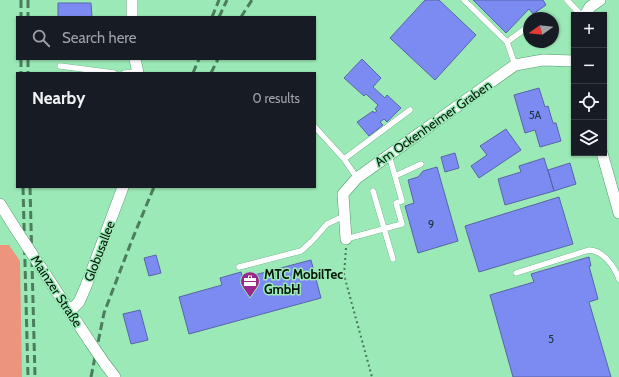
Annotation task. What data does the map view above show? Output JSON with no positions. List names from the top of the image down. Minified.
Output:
{"streets":{"street":["Am Ockenheimer Graben","Globusallee","Mainzer Straße"]},"crossings":[["Globusallee","Mainzer Straße"]],"places":{"office":["MTC MobilTec GmbH"]},"house_numbers":["5A","9","5"],"north":"left","page":{"map_buttons":["+","−"],"search":"Search here","heading":["Nearby","0 results"]}}
